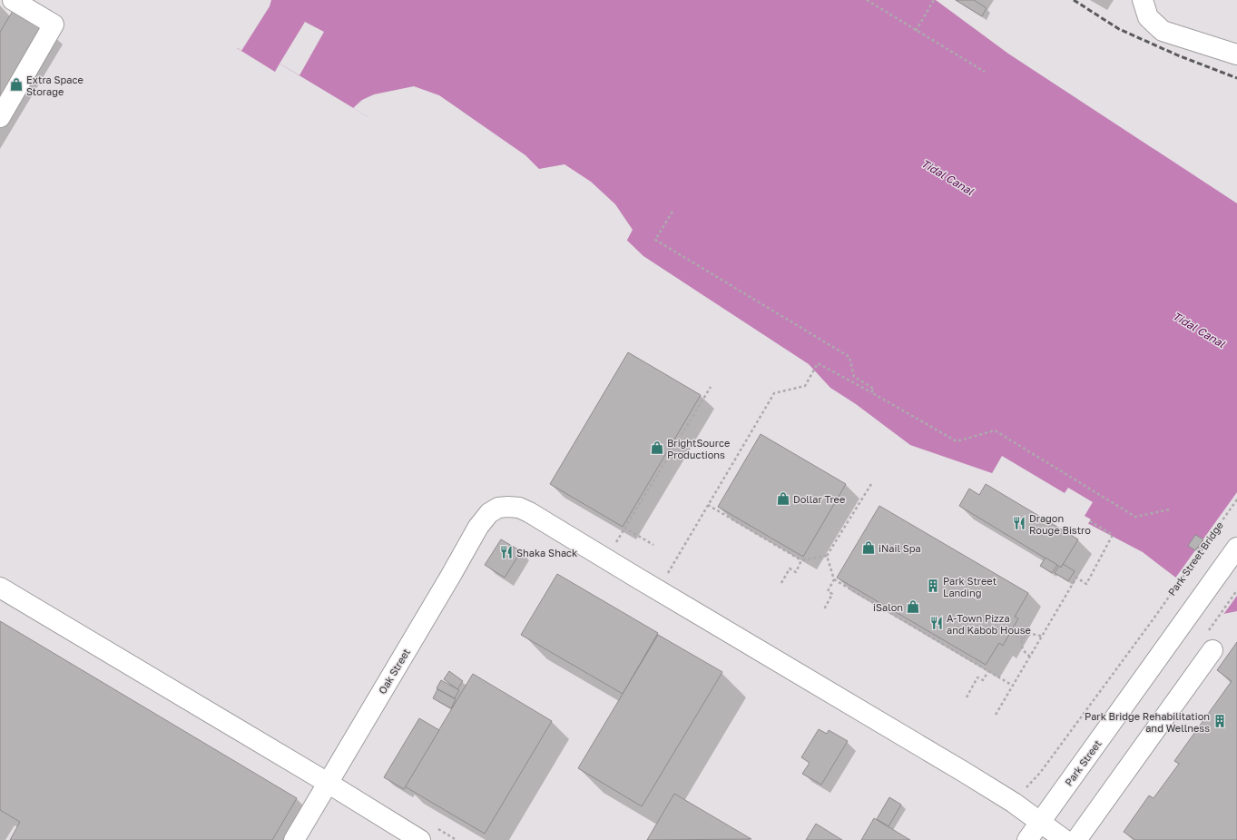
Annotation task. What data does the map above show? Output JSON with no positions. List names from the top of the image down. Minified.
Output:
{"streets":{"street":["Oak Street","Park Street"],"path":["Park Street Bridge"]},"water":["Tidal Canal"],"places":{"shop":["Extra Space Storage","BrightSource Productions","Dollar Tree","iNail Spa","iSalon"],"restaurant":["Dragon Rouge Bistro","Shaka Shack","A-Town Pizza and Kabob House"],"building":["Park Street Landing","Park Bridge Rehabilitation and Wellness"]}}
